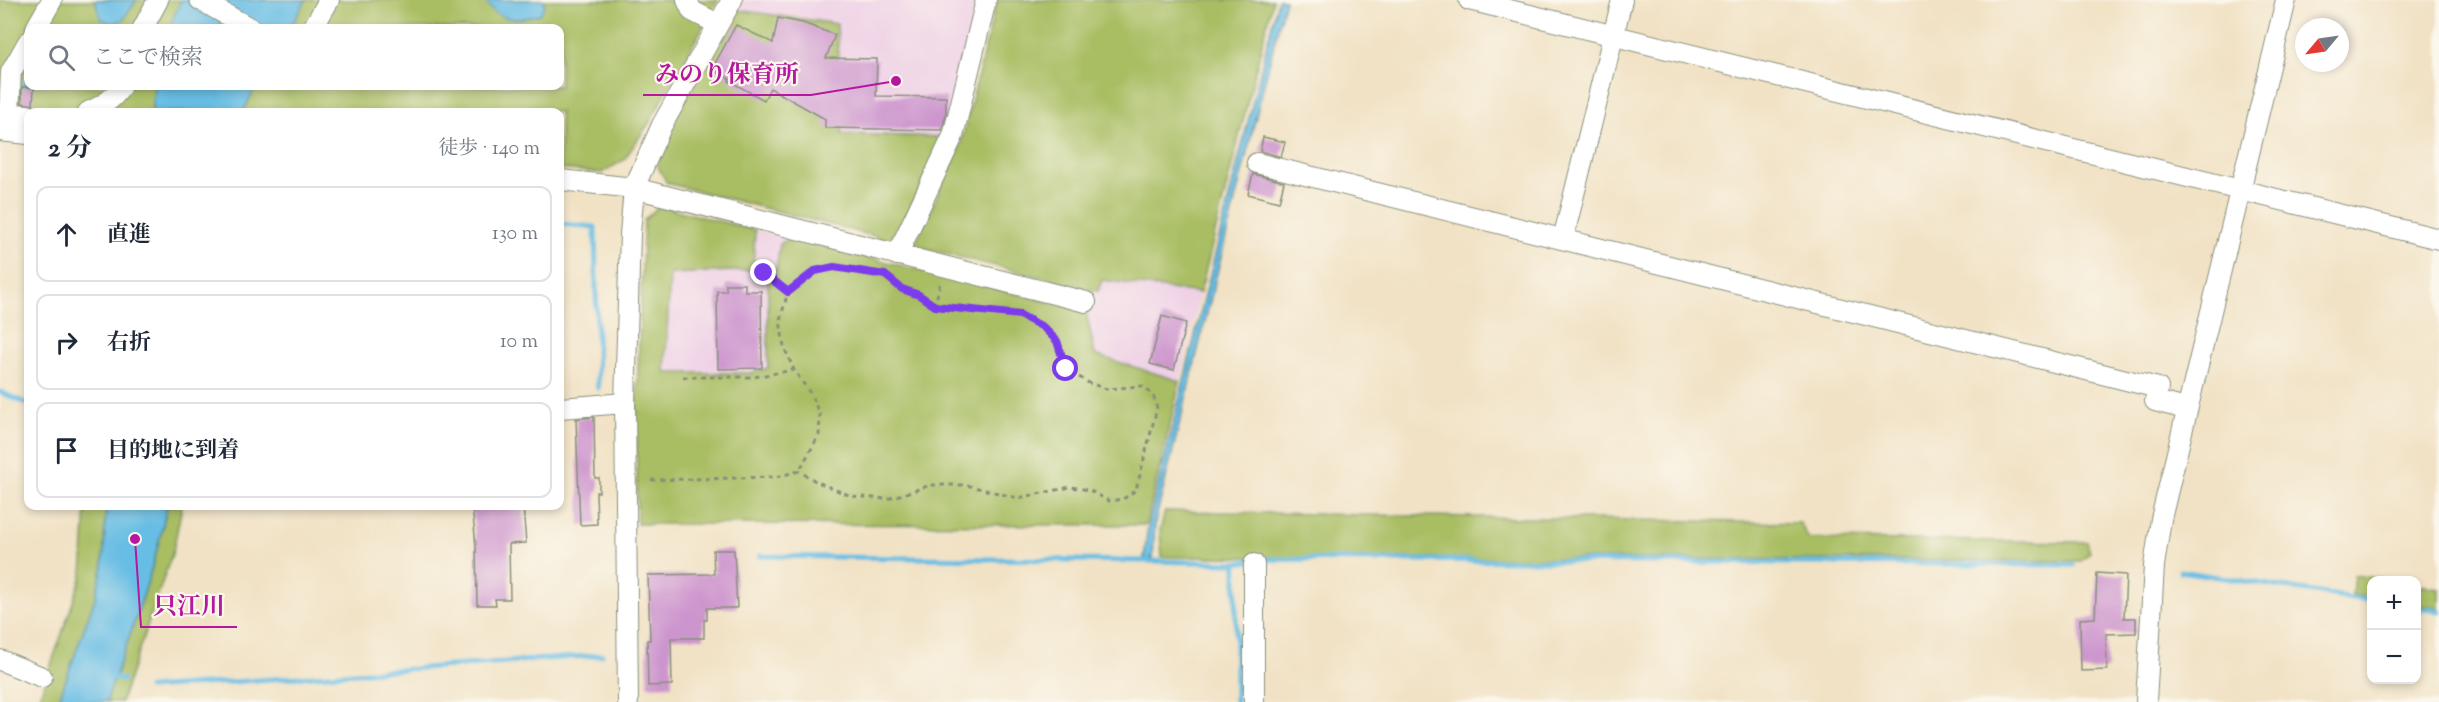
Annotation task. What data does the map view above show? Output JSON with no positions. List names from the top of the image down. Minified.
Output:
{"places":["みのり保育所","只江川"],"north":"bottom left","page":{"search":"ここで検索","heading":["2 分","徒歩 · 140 m"],"list":[["直進","130 m"],["右折","10 m"],"目的地に到着"],"map_buttons":["+","−"]}}
